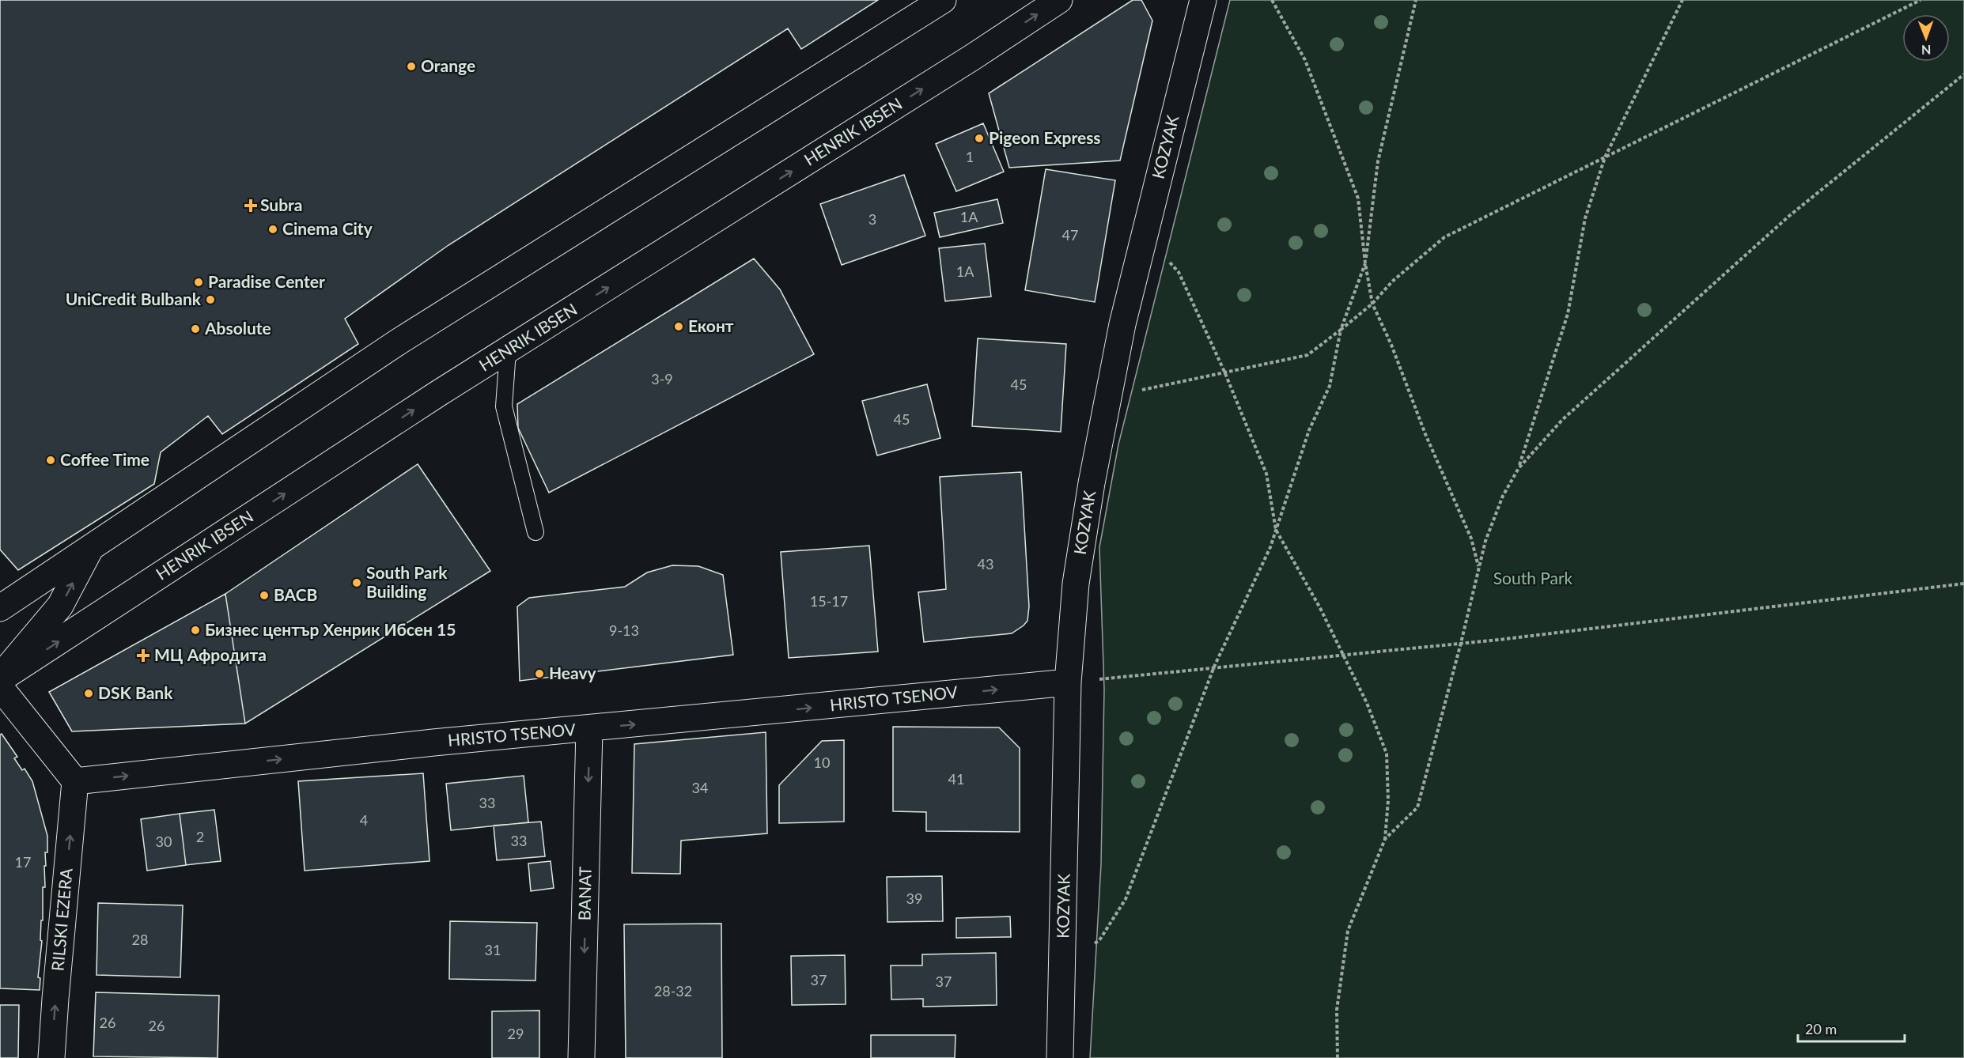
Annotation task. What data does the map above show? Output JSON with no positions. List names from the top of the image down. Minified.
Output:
{"streets":{"street":["HENRIK IBSEN","KOZYAK","HRISTO TSENOV","BANAT","RILSKI EZERA"]},"crossings":[["KOZYAK","HRISTO TSENOV"],["HRISTO TSENOV","BANAT"],["HRISTO TSENOV","RILSKI EZERA"]],"one_way":["HRISTO TSENOV","BANAT","RILSKI EZERA"],"parks":["South Park"],"places":{"other":["Orange","Pigeon Express","Cinema City","Paradise Center","UniCredit Bulbank","Еконт","Absolute","Coffee Time","South Park Building","BACB","Бизнес център Хенрик Ибсен 15","Heavy","DSK Bank"],"health":["Subra","МЦ Афродита"]},"house_numbers":["1","1А","3","47","1А","3-9","45","45","43","15-17","9-13","10","41","34","33","4","2","33","30","17","39","28","31","37","37","28-32","26","26","29"],"scale_bar":"20 m","north":"bottom"}
